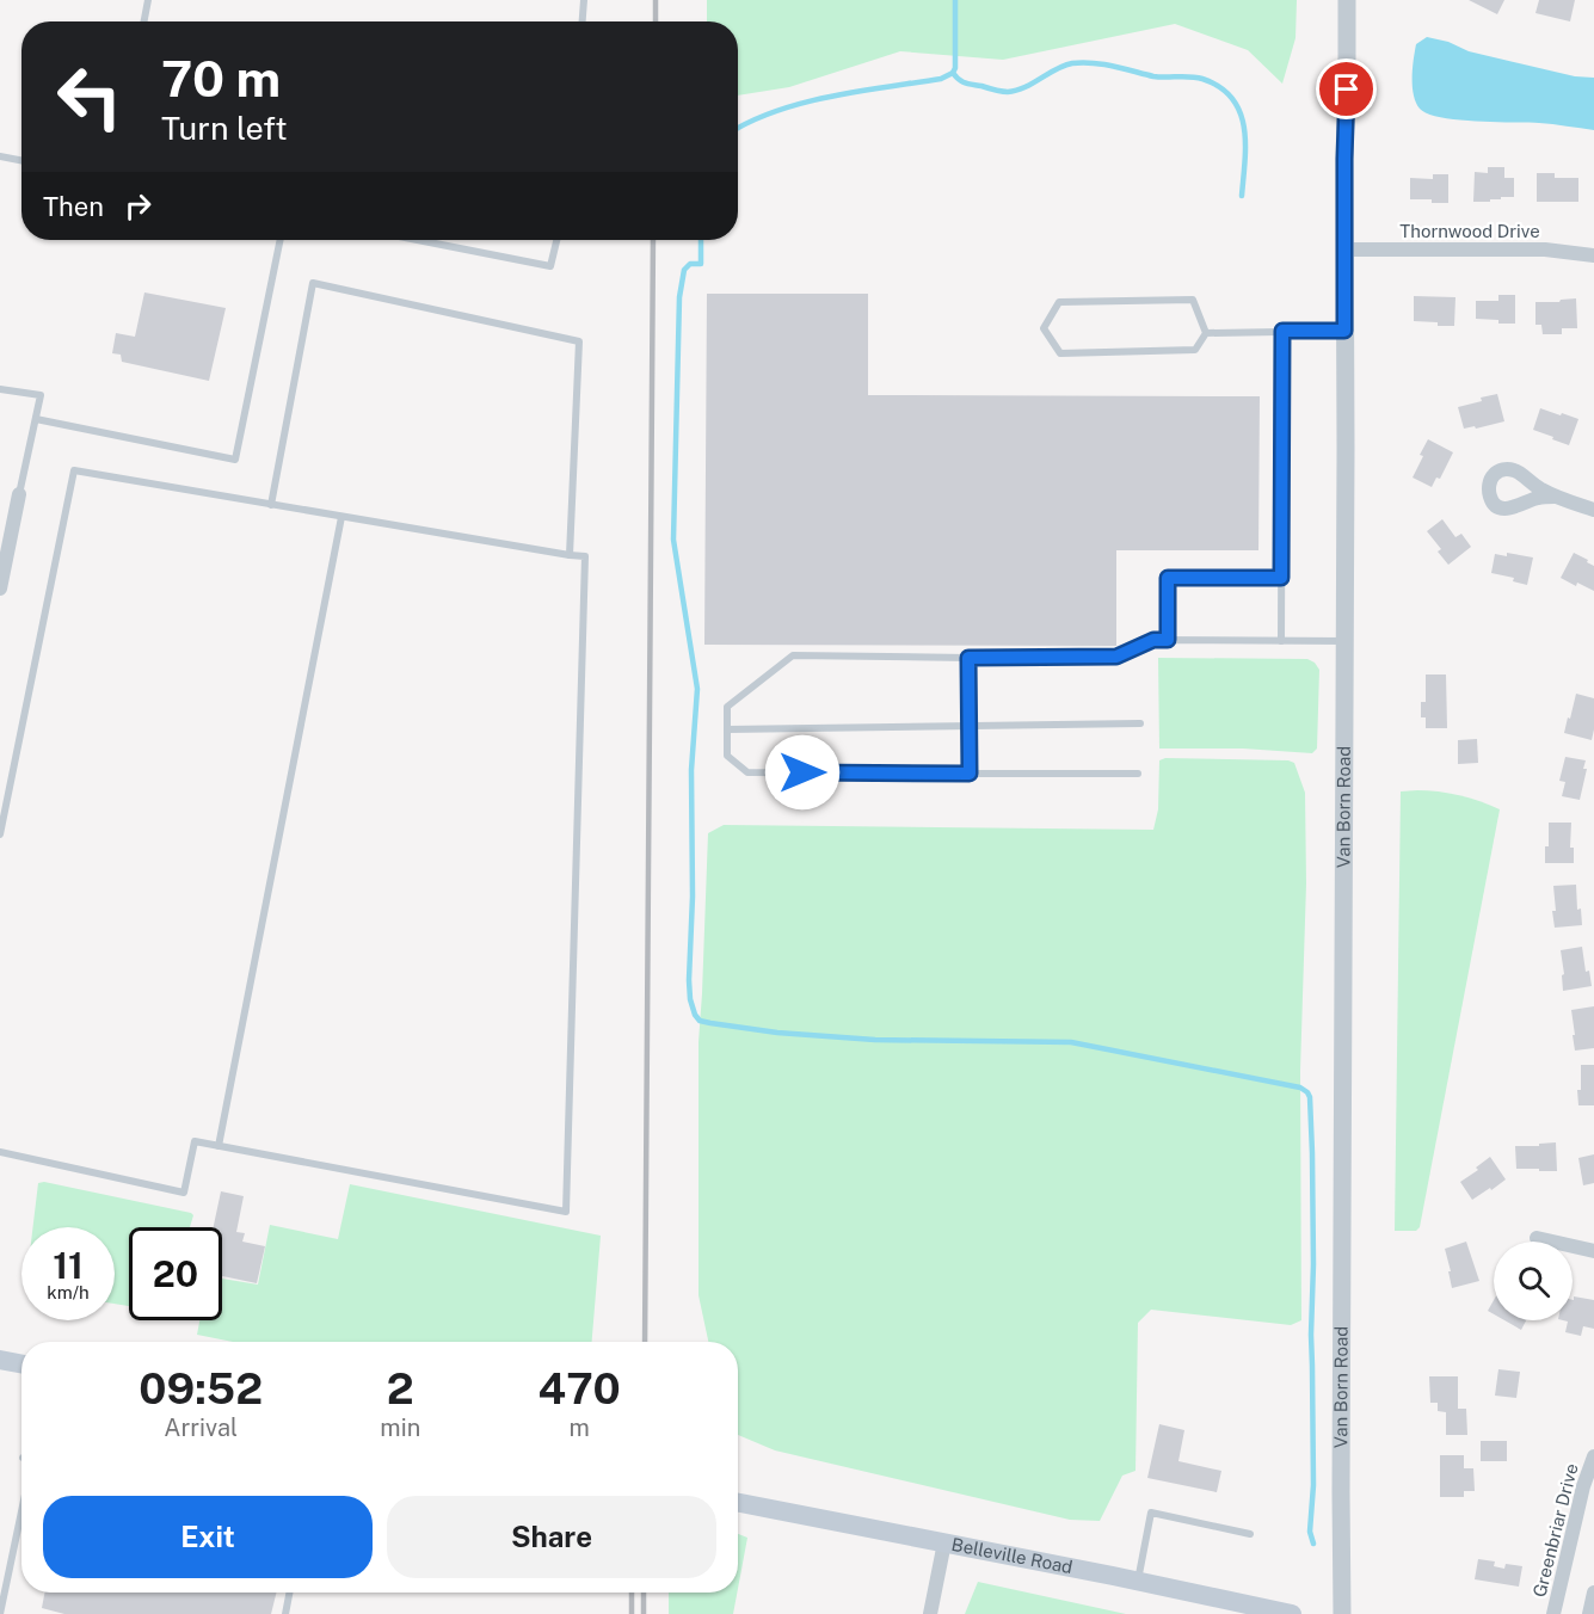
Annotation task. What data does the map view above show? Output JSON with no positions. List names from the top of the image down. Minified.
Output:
{"streets":{"main road":["Belleville Road"],"street":["Thornwood Drive","Van Born Road","Greenbriar Drive"]},"crossings":[["Thornwood Drive","Van Born Road"]],"page":{"turn":["70 m","Turn left"],"then":"Then","speed":"11 km/h","limit":"20","eta":["09:52","Arrival","2","min","470","m"],"buttons":["Exit","Share"]}}
